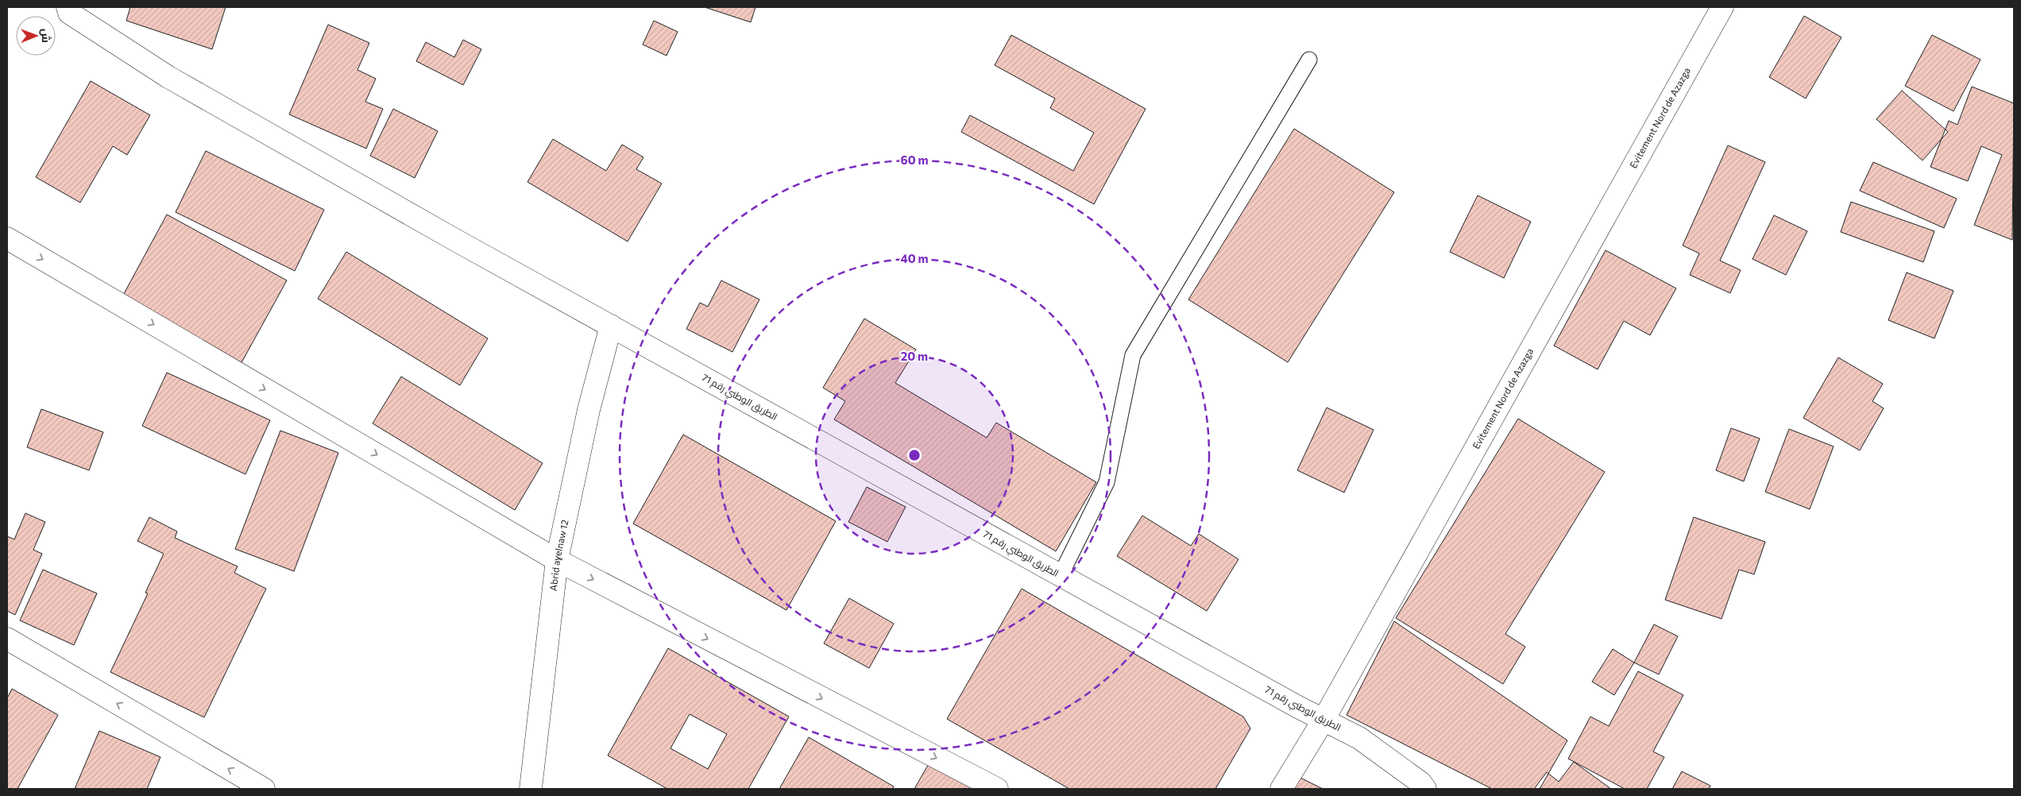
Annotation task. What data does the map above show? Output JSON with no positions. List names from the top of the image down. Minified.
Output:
{"streets":{"main road":["Evitement Nord de Azazga","الطريق الوطني رقم 71","Abrid aɣelnaw 12"]},"crossings":[["Evitement Nord de Azazga","الطريق الوطني رقم 71"],["الطريق الوطني رقم 71","Abrid aɣelnaw 12"]],"north":"right","rings":["60 m","40 m","20 m"]}
